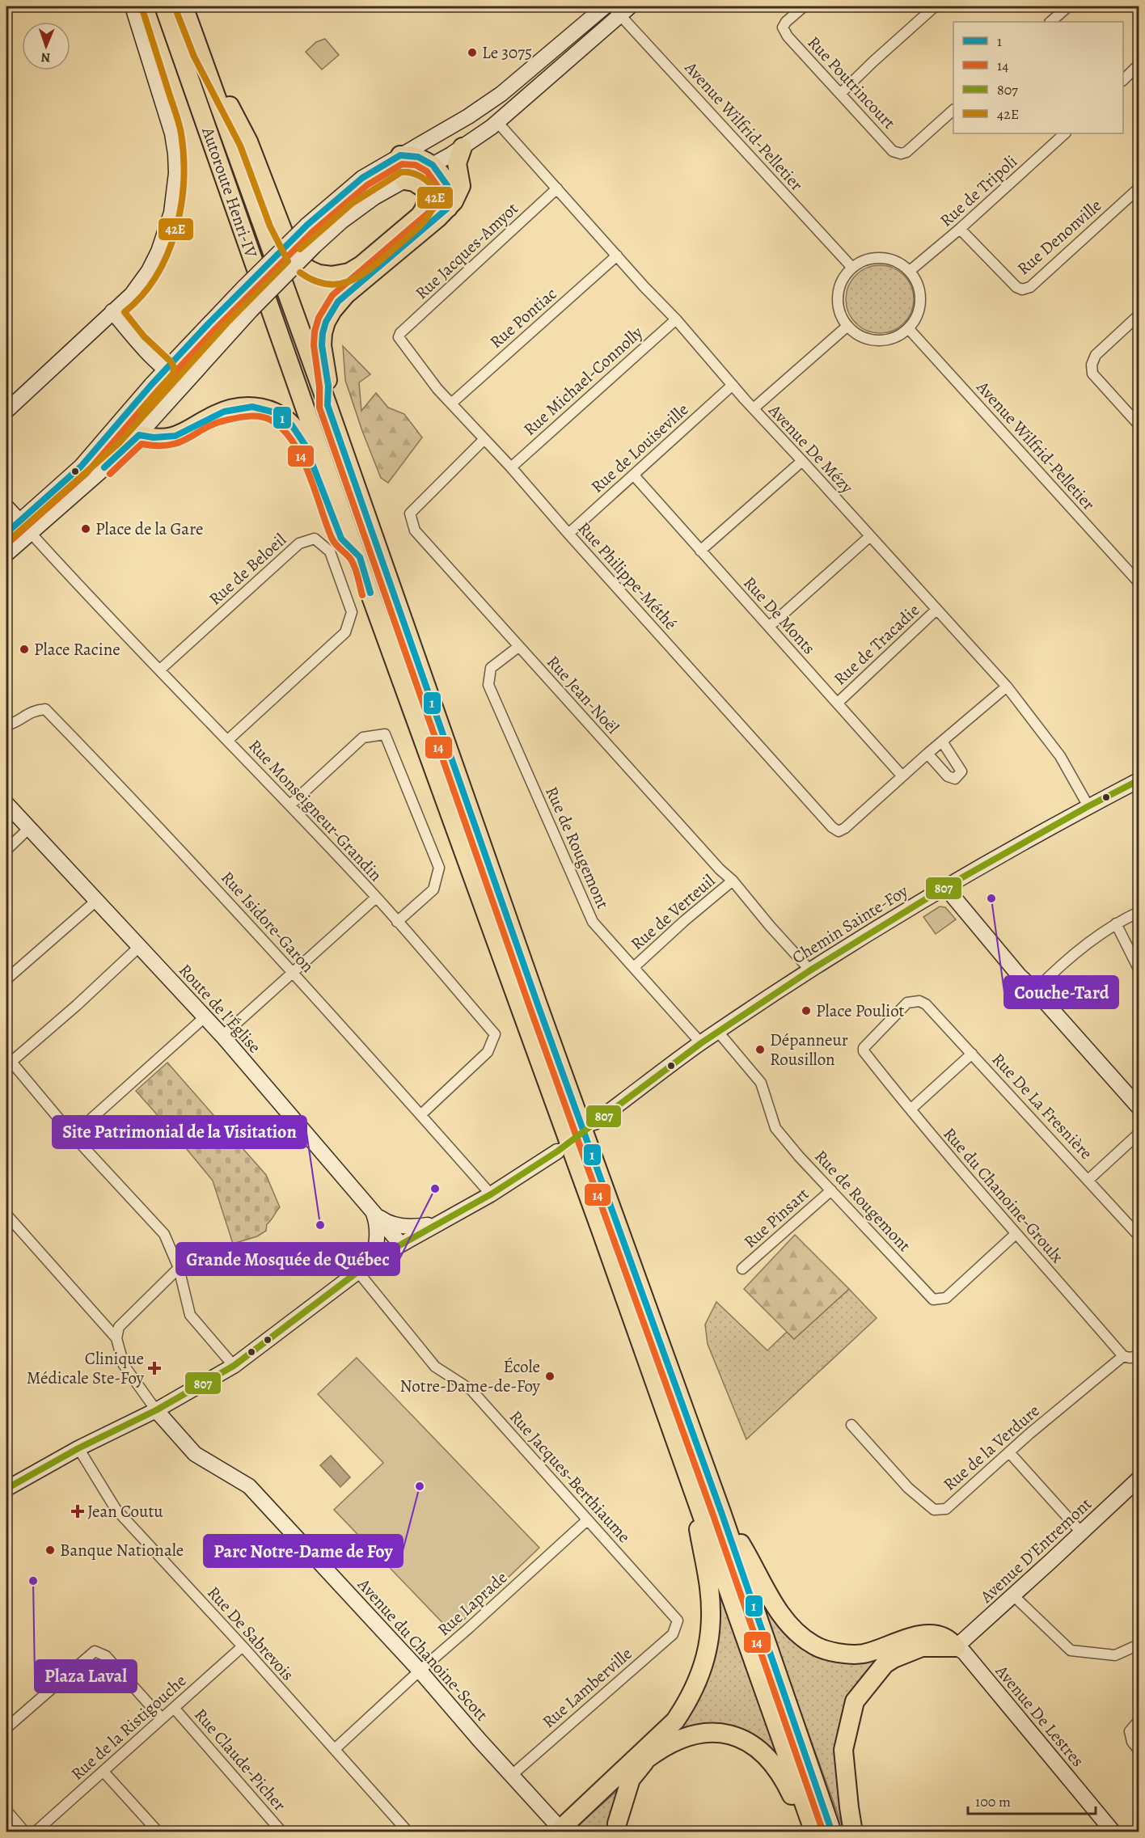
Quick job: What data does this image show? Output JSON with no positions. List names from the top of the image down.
{
  "streets": {
    "highway": ["Autoroute Henri-IV"],
    "main road": [
      "Chemin Sainte-Foy",
      "Route de l'Église",
      "Avenue D'Entremont",
      "Avenue du Chanoine-Scott",
      "Avenue De Lestres"
    ],
    "street": [
      "Rue Poutrincourt",
      "Avenue Wilfrid-Pelletier",
      "Rue de Tripoli",
      "Rue Denonville",
      "Rue Jacques-Amyot",
      "Rue Pontiac",
      "Rue Michael-Connolly",
      "Rue de Louiseville",
      "Avenue De Mézy",
      "Rue de Beloeil",
      "Rue Philippe-Méthé",
      "Rue De Monts",
      "Rue de Tracadie",
      "Rue Jean-Noël",
      "Rue Monseigneur-Grandin",
      "Rue de Rougemont",
      "Rue de Verteuil",
      "Rue Isidore-Garon",
      "Rue De La Fresnière",
      "Rue du Chanoine-Groulx",
      "Rue Pinsart",
      "Rue de la Verdure",
      "Rue Jacques-Berthiaume",
      "Rue Laprade",
      "Rue De Sabrevois",
      "Rue Lamberville",
      "Rue de la Ristigouche",
      "Rue Claude-Picher"
    ]
  },
  "crossings": [
    ["Avenue Wilfrid-Pelletier", "Rue de Tripoli"],
    ["Rue de Tripoli", "Rue Denonville"],
    ["Rue Jacques-Amyot", "Avenue De Mézy"],
    ["Rue Jacques-Amyot", "Rue Philippe-Méthé"],
    ["Rue Pontiac", "Avenue De Mézy"],
    ["Rue Pontiac", "Rue Philippe-Méthé"],
    ["Rue Michael-Connolly", "Avenue De Mézy"],
    ["Rue Michael-Connolly", "Rue Philippe-Méthé"],
    ["Rue de Louiseville", "Avenue De Mézy"],
    ["Rue de Louiseville", "Rue Philippe-Méthé"],
    ["Rue de Louiseville", "Rue De Monts"],
    ["Avenue De Mézy", "Rue de Tracadie"],
    ["Avenue De Mézy", "Chemin Sainte-Foy"],
    ["Rue de Beloeil", "Rue Monseigneur-Grandin"],
    ["Rue Philippe-Méthé", "Rue De Monts"],
    ["Rue Philippe-Méthé", "Rue Jean-Noël"],
    ["Rue De Monts", "Rue de Tracadie"],
    ["Rue Jean-Noël", "Rue de Rougemont"],
    ["Rue Jean-Noël", "Rue de Verteuil"],
    ["Rue Jean-Noël", "Chemin Sainte-Foy"],
    ["Rue Monseigneur-Grandin", "Rue Isidore-Garon"],
    ["Rue de Rougemont", "Rue de Verteuil"],
    ["Rue de Rougemont", "Chemin Sainte-Foy"],
    ["Rue de Rougemont", "Rue du Chanoine-Groulx"],
    ["Rue de Rougemont", "Rue Pinsart"],
    ["Rue De La Fresnière", "Rue du Chanoine-Groulx"],
    ["Rue du Chanoine-Groulx", "Rue de la Verdure"],
    ["Rue Jacques-Berthiaume", "Rue Laprade"],
    ["Rue Jacques-Berthiaume", "Rue Lamberville"],
    ["Avenue D'Entremont", "Avenue De Lestres"],
    ["Rue Laprade", "Rue De Sabrevois"],
    ["Rue Laprade", "Avenue du Chanoine-Scott"],
    ["Rue De Sabrevois", "Rue de la Ristigouche"],
    ["Avenue du Chanoine-Scott", "Rue Lamberville"],
    ["Rue de la Ristigouche", "Rue Claude-Picher"]
  ],
  "places": {
    "other": [
      "Le 3075",
      "Place de la Gare",
      "Place Racine",
      "Couche-Tard",
      "Place Pouliot",
      "Dépanneur Rousillon",
      "Grande Mosquée de Québec",
      "Site Patrimonial de la Visitation",
      "École Notre-Dame-de-Foy",
      "Parc Notre-Dame de Foy",
      "Banque Nationale",
      "Plaza Laval"
    ],
    "health": ["Clinique Médicale Ste-Foy", "Jean Coutu"]
  },
  "lines": [
    "transit line 42E",
    "transit line 1",
    "transit line 14",
    "transit line 807"
  ],
  "legend": [
    "1",
    "14",
    "807",
    "42E"
  ],
  "scale_bar": "100 m",
  "north": "bottom"
}
